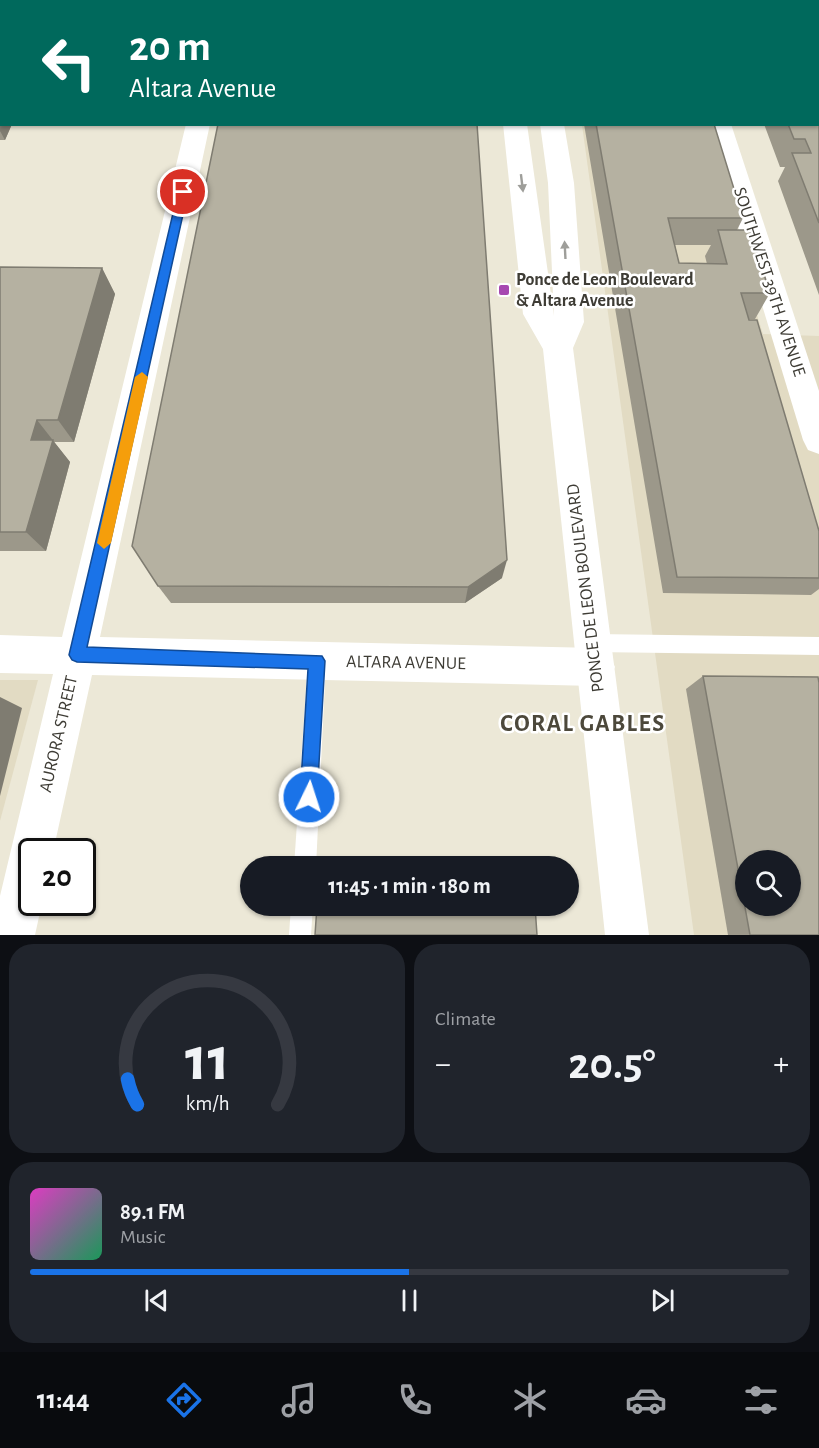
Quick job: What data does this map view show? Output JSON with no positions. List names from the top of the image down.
{
  "streets": {
    "street": [
      "SOUTHWEST 39TH AVENUE",
      "PONCE DE LEON BOULEVARD",
      "ALTARA AVENUE",
      "AURORA STREET"
    ]
  },
  "crossings": [
    ["PONCE DE LEON BOULEVARD", "ALTARA AVENUE"],
    ["ALTARA AVENUE", "AURORA STREET"]
  ],
  "districts": ["CORAL GABLES"],
  "places": {
    "transit": ["Ponce de Leon Boulevard & Altara Avenue"]
  },
  "page": {
    "turn": ["20 m", "Altara Avenue"],
    "limit": "20",
    "trip": "11:45 · 1 min · 180 m",
    "tile": "Climate",
    "heat": ["−", "20.5°", "+"],
    "song": ["89.1 FM", "Music"],
    "tabs": "11:44",
    "gauge": ["11", "km/h"]
  }
}
